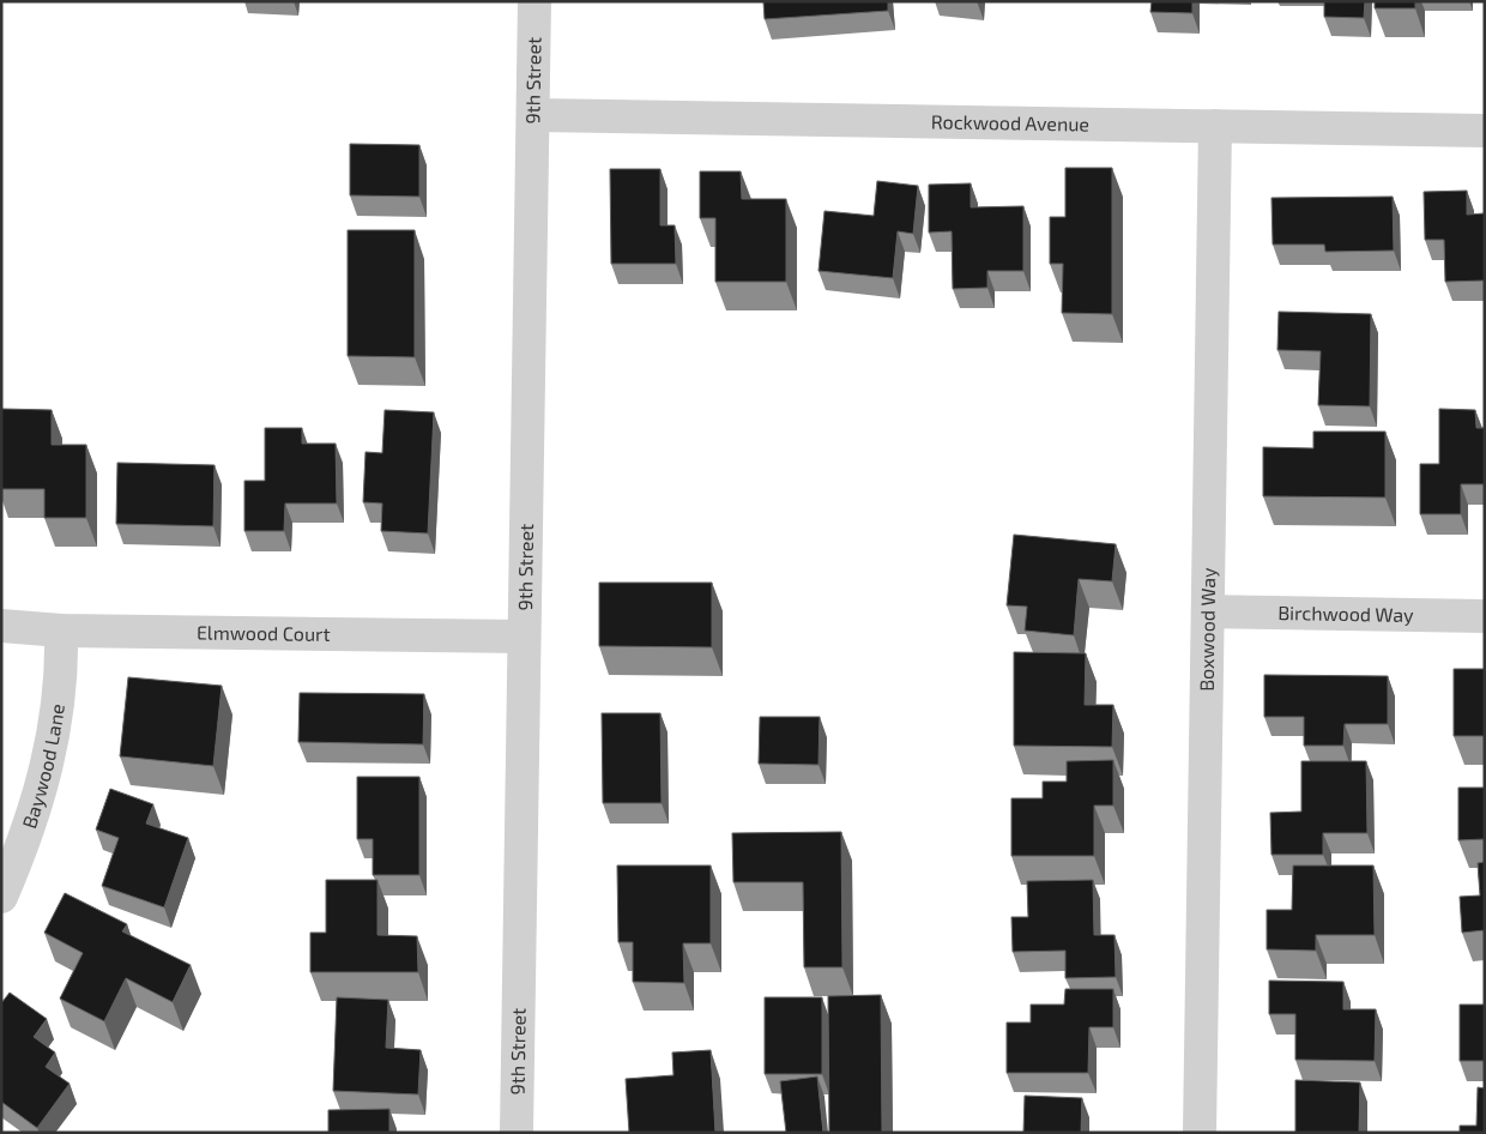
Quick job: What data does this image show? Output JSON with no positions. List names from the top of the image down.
{
  "streets": {
    "street": [
      "9th Street",
      "Rockwood Avenue",
      "Birchwood Way",
      "Boxwood Way",
      "Elmwood Court",
      "Baywood Lane"
    ]
  },
  "crossings": [
    ["9th Street", "Rockwood Avenue"],
    ["9th Street", "Elmwood Court"],
    ["Rockwood Avenue", "Boxwood Way"],
    ["Birchwood Way", "Boxwood Way"],
    ["Elmwood Court", "Baywood Lane"]
  ]
}
